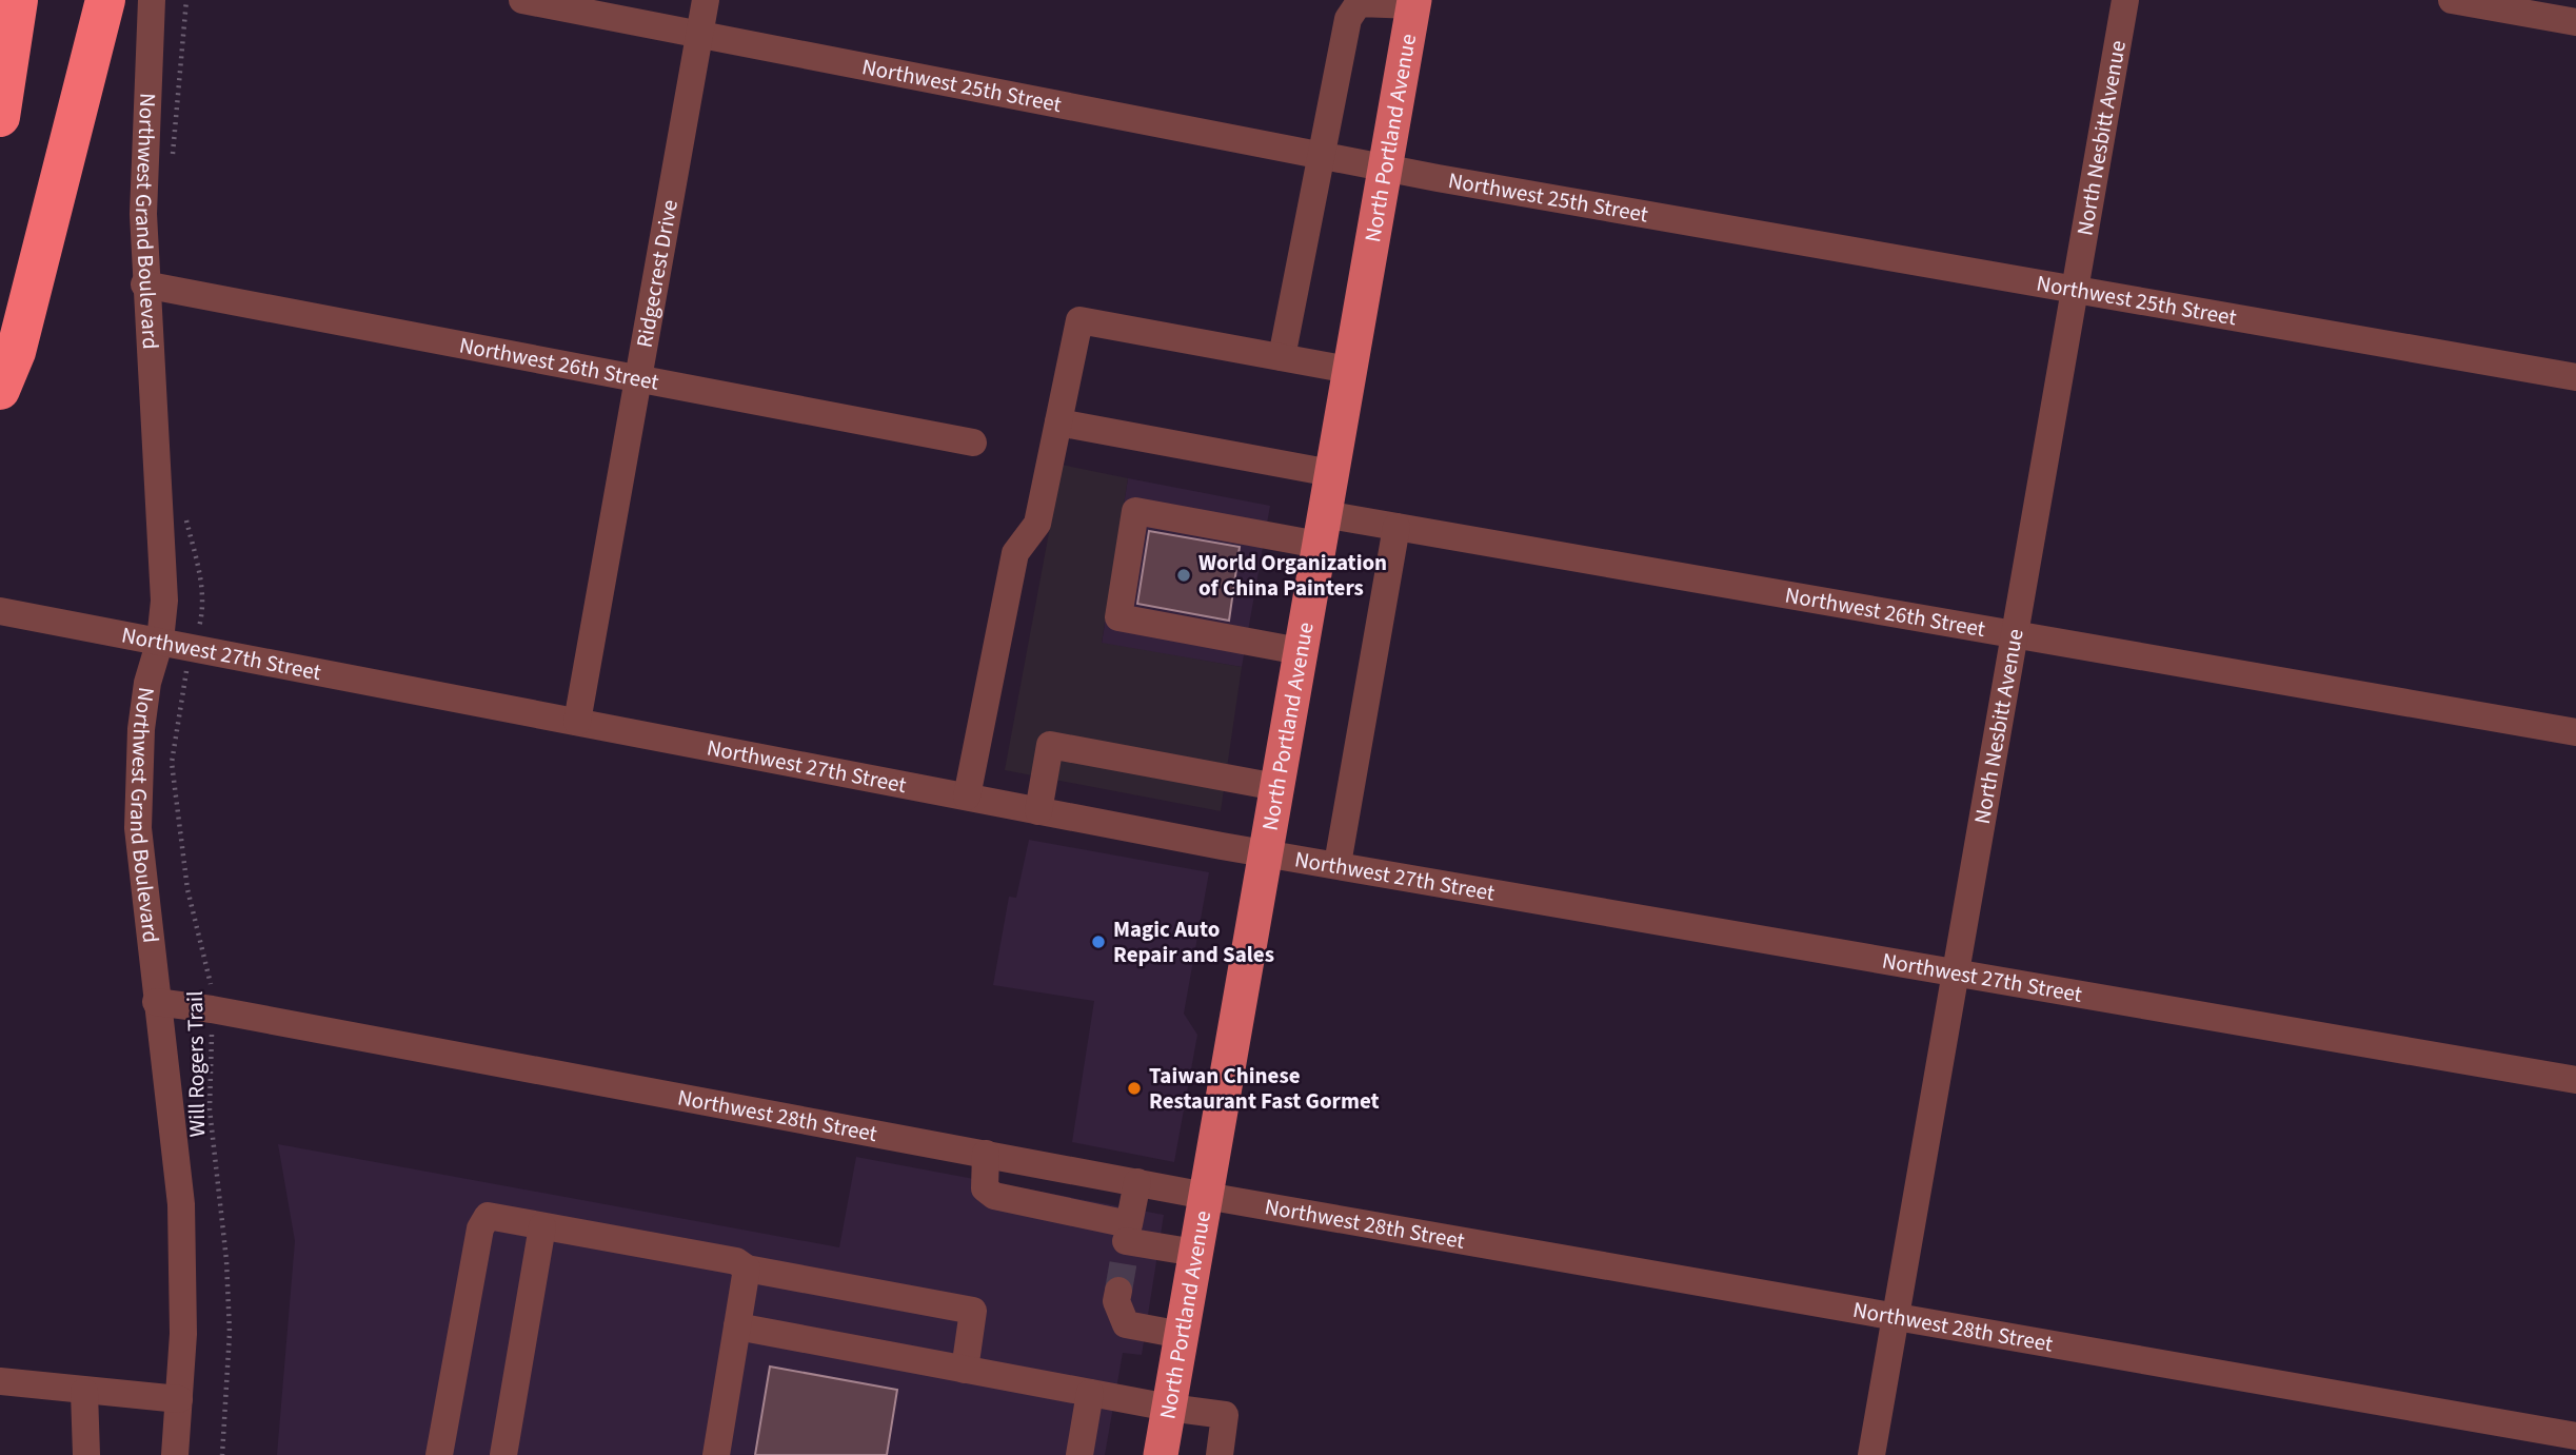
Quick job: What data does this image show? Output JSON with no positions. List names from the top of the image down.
{
  "streets": {
    "main road": ["North Portland Avenue"],
    "street": [
      "Northwest 25th Street",
      "North Nesbitt Avenue",
      "Northwest Grand Boulevard",
      "Ridgecrest Drive",
      "Northwest 26th Street",
      "Northwest 27th Street",
      "Northwest 28th Street"
    ],
    "path": ["Will Rogers Trail"]
  },
  "crossings": [
    ["Northwest 25th Street", "North Portland Avenue"],
    ["Northwest 25th Street", "North Nesbitt Avenue"],
    ["Northwest 25th Street", "Ridgecrest Drive"],
    ["North Portland Avenue", "Northwest 26th Street"],
    ["North Portland Avenue", "Northwest 27th Street"],
    ["North Portland Avenue", "Northwest 28th Street"],
    ["North Nesbitt Avenue", "Northwest 26th Street"],
    ["North Nesbitt Avenue", "Northwest 27th Street"],
    ["North Nesbitt Avenue", "Northwest 28th Street"],
    ["Northwest Grand Boulevard", "Northwest 26th Street"],
    ["Northwest Grand Boulevard", "Northwest 27th Street"],
    ["Northwest Grand Boulevard", "Northwest 28th Street"],
    ["Ridgecrest Drive", "Northwest 26th Street"],
    ["Ridgecrest Drive", "Northwest 27th Street"],
    ["Will Rogers Trail", "Northwest 28th Street"]
  ],
  "places": ["World Organization of China Painters", "Magic Auto Repair and Sales", "Taiwan Chinese Restaurant Fast Gormet"]
}
